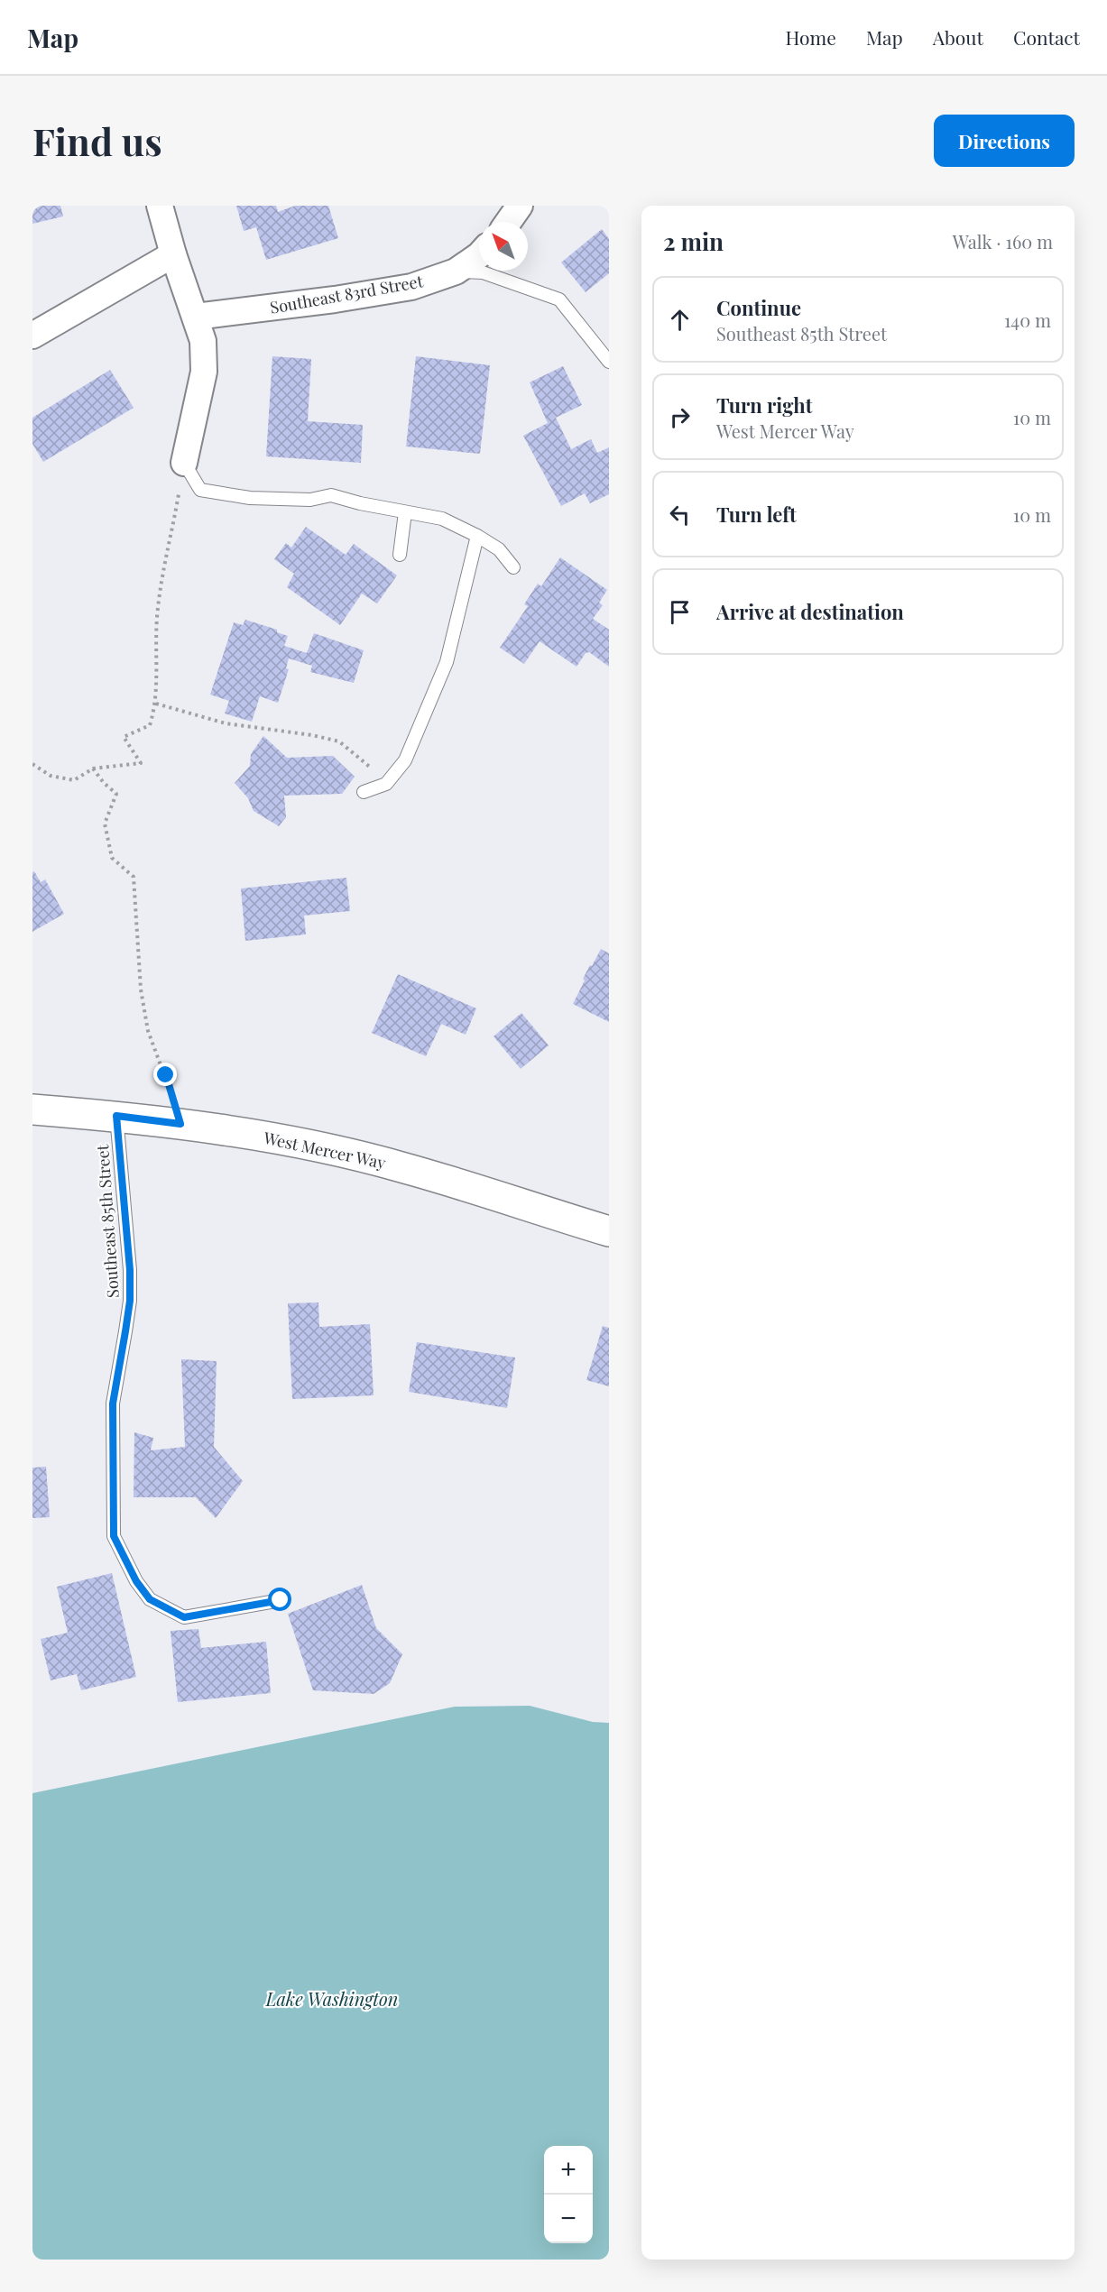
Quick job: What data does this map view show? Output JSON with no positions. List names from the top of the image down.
{
  "streets": {
    "street": ["Southeast 83rd Street", "West Mercer Way"],
    "lane": ["Southeast 85th Street"]
  },
  "crossings": [
    ["West Mercer Way", "Southeast 85th Street"]
  ],
  "water": ["Lake Washington"],
  "north": "top left",
  "page": {
    "header": "Map",
    "nav": [
      "Home",
      "Map",
      "About",
      "Contact"
    ],
    "buttons": "Directions",
    "title": "Find us",
    "heading": ["2 min", "Walk · 160 m"],
    "list": [
      ["Continue", "Southeast 85th Street", "140 m"],
      ["Turn right", "West Mercer Way", "10 m"],
      ["Turn left", "10 m"],
      "Arrive at destination"
    ],
    "map_buttons": ["+", "−"]
  }
}
